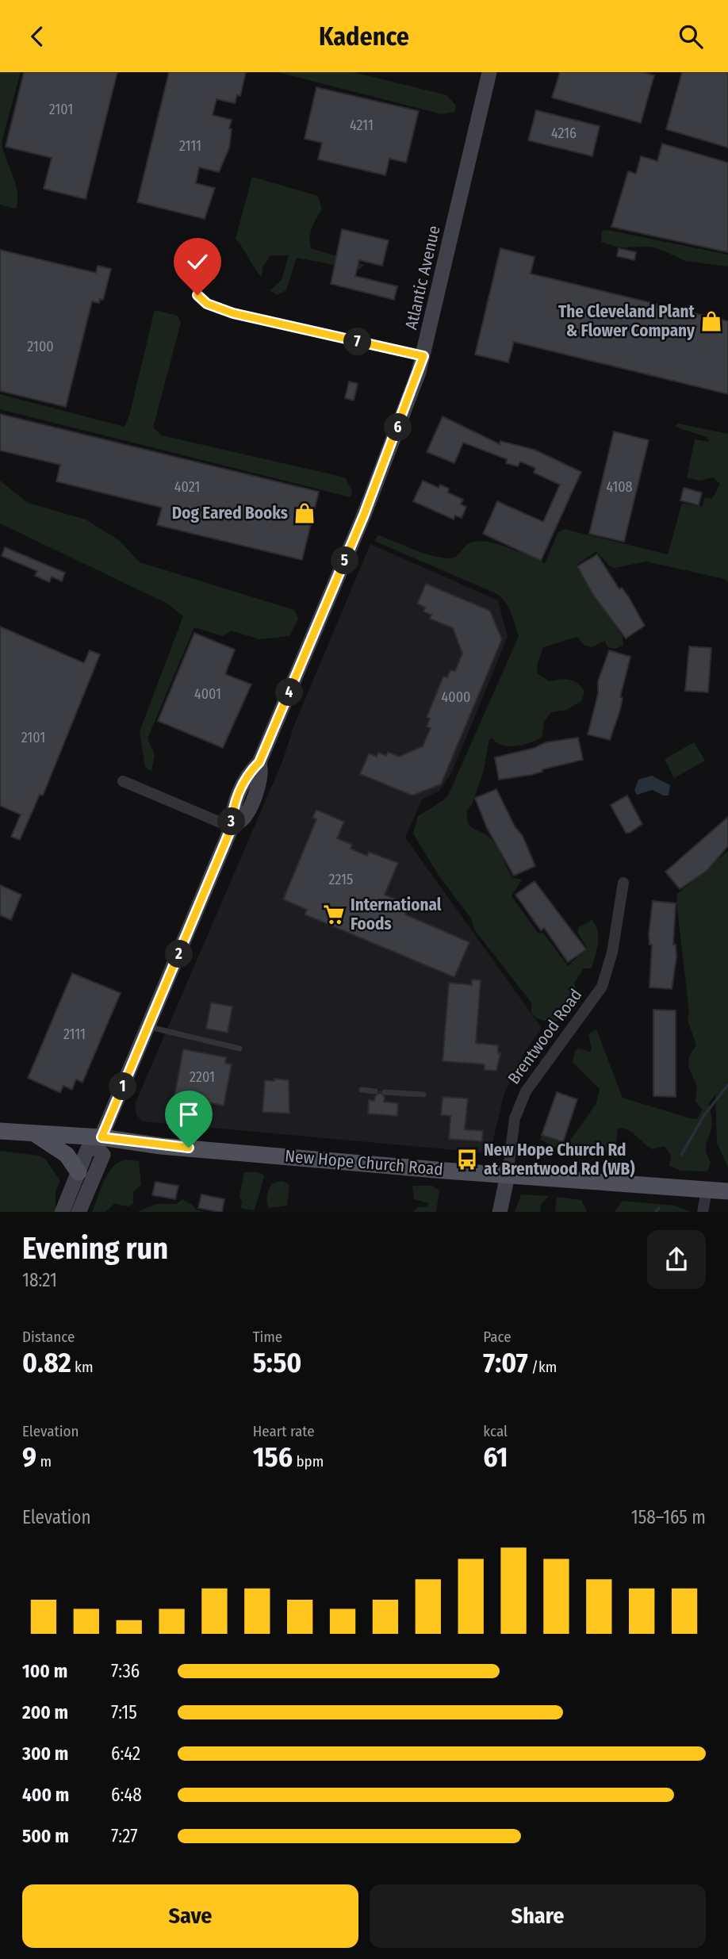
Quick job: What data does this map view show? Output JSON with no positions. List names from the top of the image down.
{
  "streets": {
    "main road": ["Atlantic Avenue", "Brentwood Road", "New Hope Church Road"]
  },
  "crossings": [
    ["Atlantic Avenue", "New Hope Church Road"],
    ["Brentwood Road", "New Hope Church Road"]
  ],
  "places": {
    "shop": ["The Cleveland Plant & Flower Company", "Dog Eared Books"],
    "supermarket": ["International Foods"],
    "bus stop": ["New Hope Church Rd at Brentwood Rd (WB)"]
  },
  "house_numbers": [
    "2101",
    "4211",
    "4216",
    "2111",
    "2100",
    "4021",
    "4108",
    "4001",
    "4000",
    "2101",
    "2215",
    "2111",
    "2201"
  ],
  "page": {
    "header": "Kadence",
    "pins": [
      "7",
      "6",
      "5",
      "4",
      "3",
      "2",
      "1"
    ],
    "heading": ["Evening run", "18:21"],
    "stats": [
      ["Distance", "0.82 km"],
      ["Time", "5:50"],
      ["Pace", "7:07 /km"],
      ["Elevation", "9 m"],
      ["Heart rate", "156 bpm"],
      ["kcal", "61"]
    ],
    "chart": ["Elevation", "158–165 m"],
    "list": [
      {
        "name": "100 m",
        "note": "7:36"
      },
      {
        "name": "200 m",
        "note": "7:15"
      },
      {
        "name": "300 m",
        "note": "6:42"
      },
      {
        "name": "400 m",
        "note": "6:48"
      },
      {
        "name": "500 m",
        "note": "7:27"
      }
    ],
    "buttons": ["Save", "Share"]
  }
}
